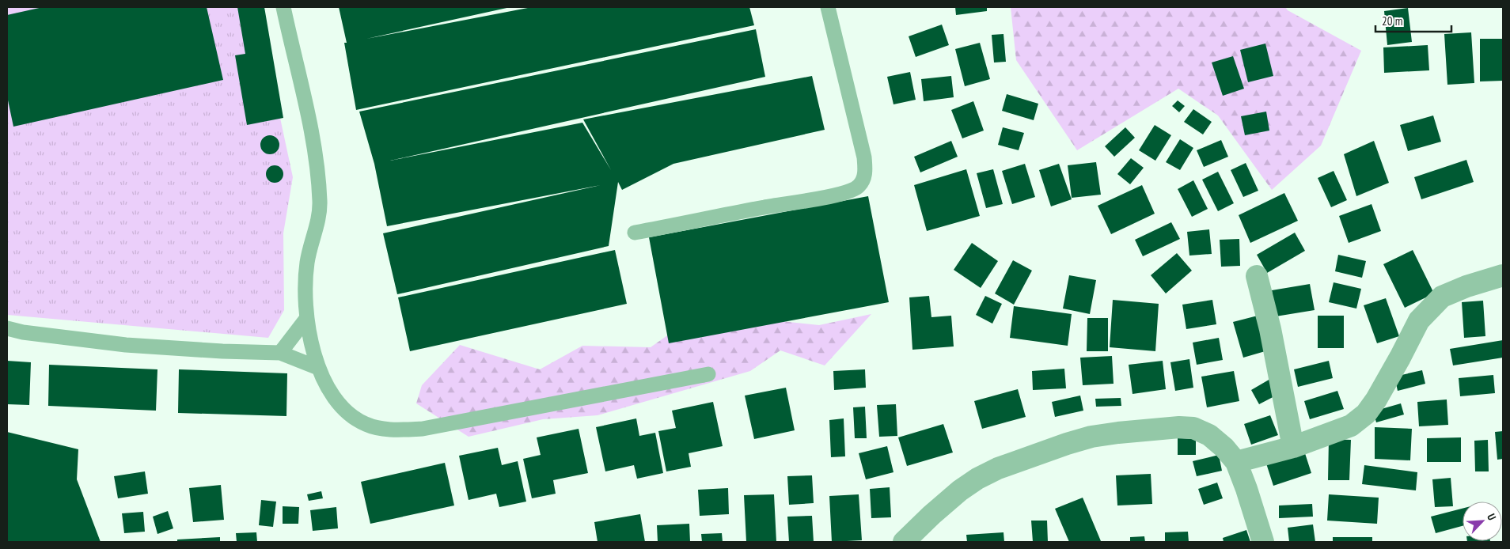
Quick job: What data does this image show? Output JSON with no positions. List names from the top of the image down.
{
  "scale_bar": "20 m",
  "north": "top right"
}
